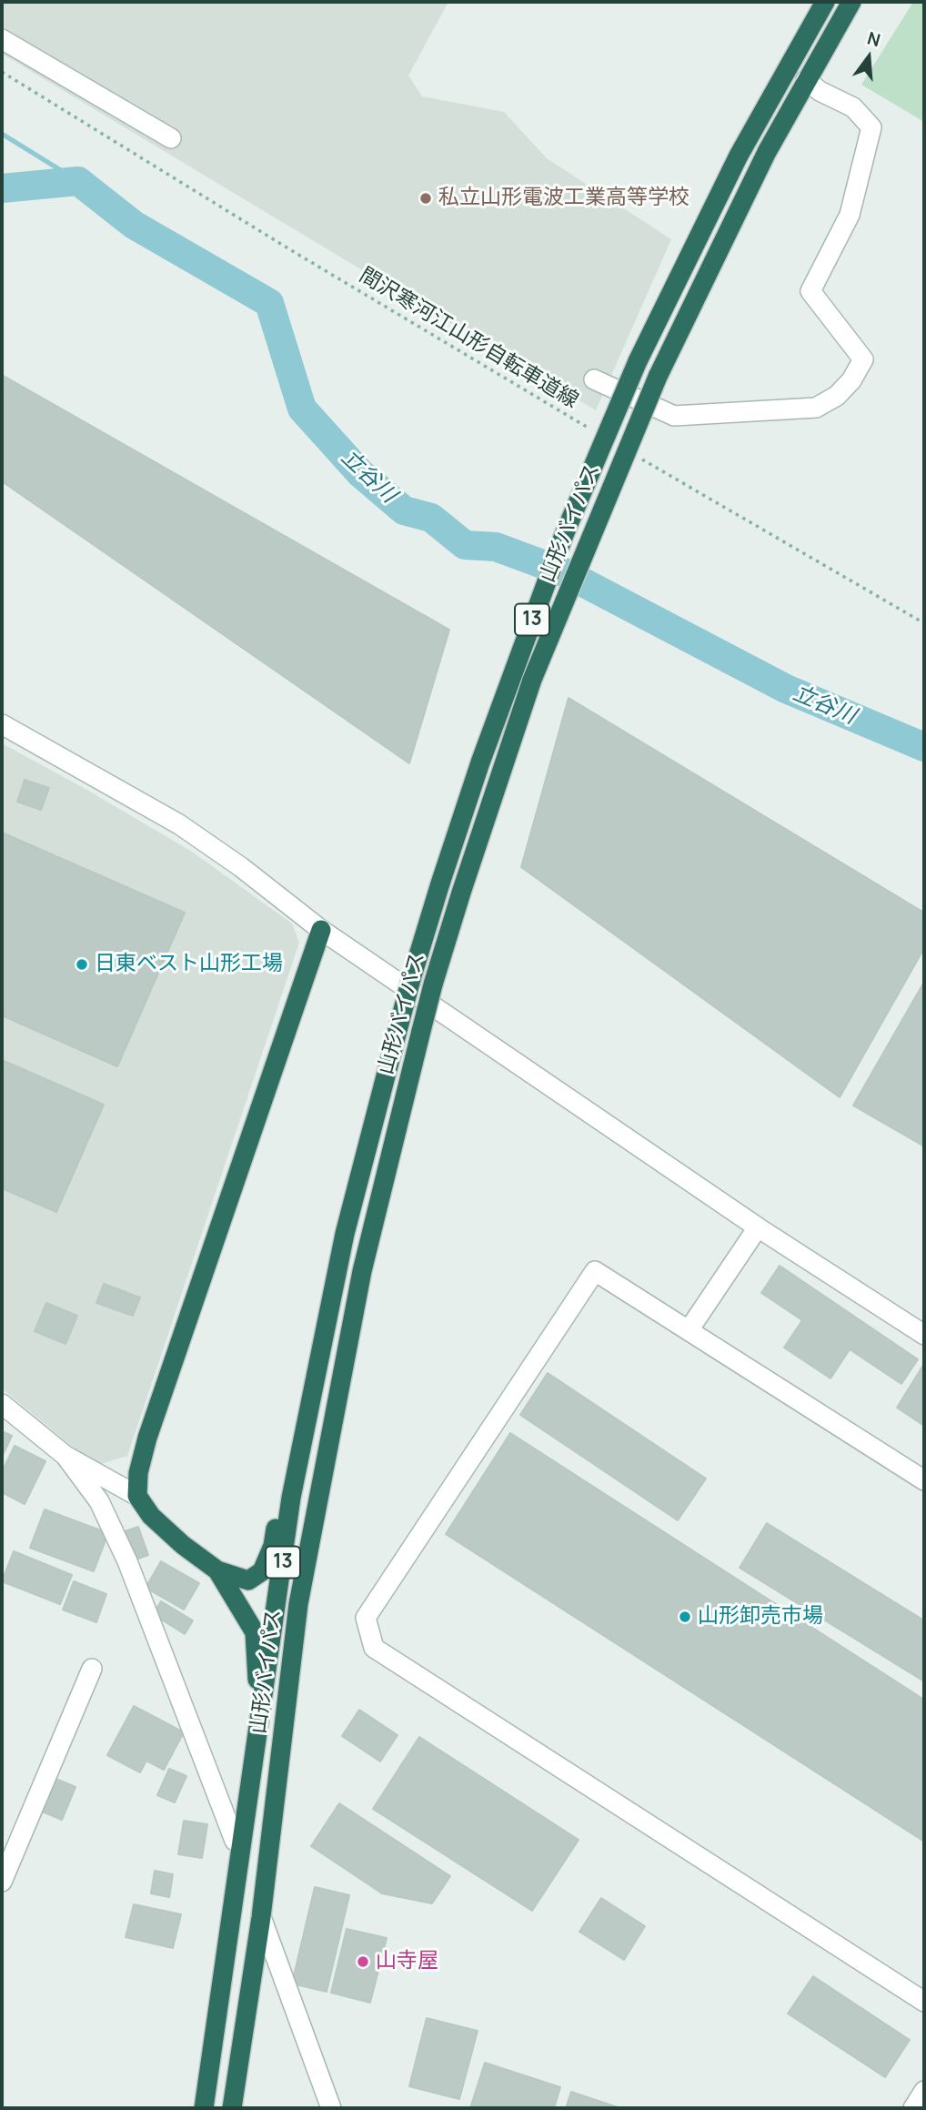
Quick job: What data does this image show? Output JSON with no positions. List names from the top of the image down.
{
  "streets": {
    "highway": ["山形バイパス", "13"],
    "path": ["間沢寒河江山形自転車道線"]
  },
  "water": ["立谷川"],
  "places": [
    "私立山形電波工業高等学校",
    "日東ベスト山形工場",
    "山形卸売市場",
    "山寺屋"
  ],
  "north": "top"
}
